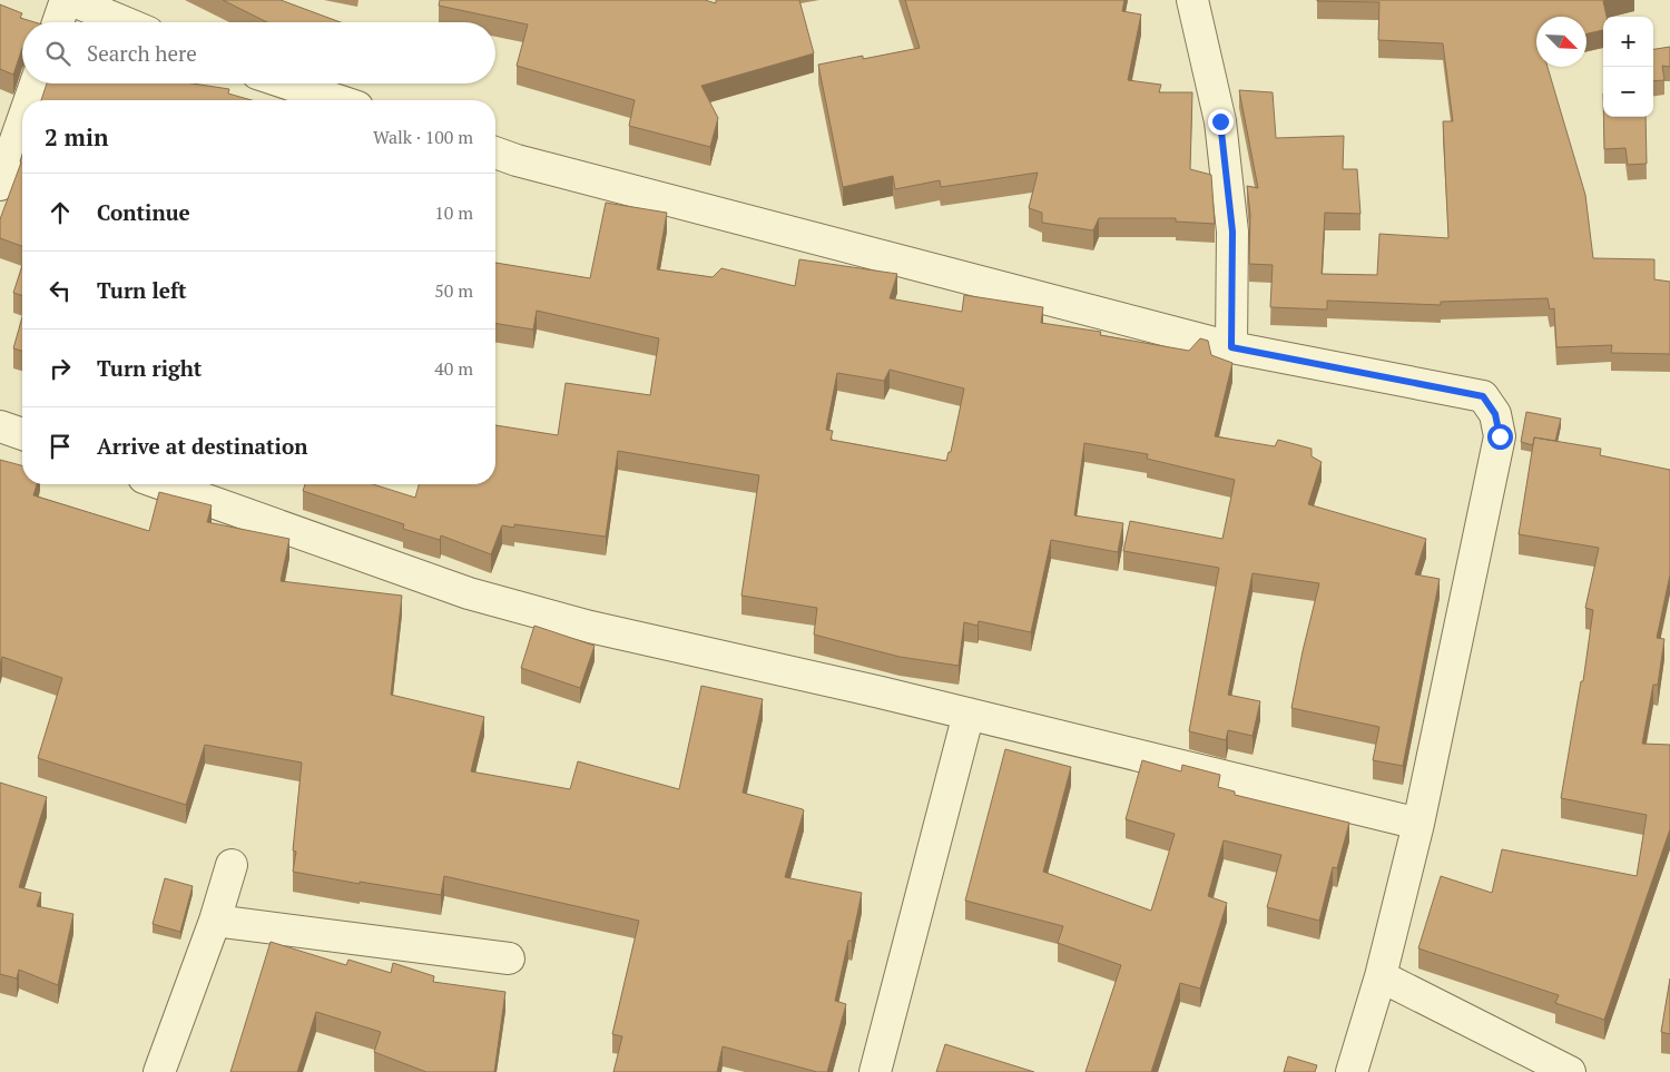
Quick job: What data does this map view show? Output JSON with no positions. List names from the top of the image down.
{
  "north": "bottom right",
  "page": {
    "map_buttons": ["+", "−"],
    "search": "Search here",
    "heading": ["2 min", "Walk · 100 m"],
    "list": [
      ["Continue", "10 m"],
      ["Turn left", "50 m"],
      ["Turn right", "40 m"],
      "Arrive at destination"
    ]
  }
}
